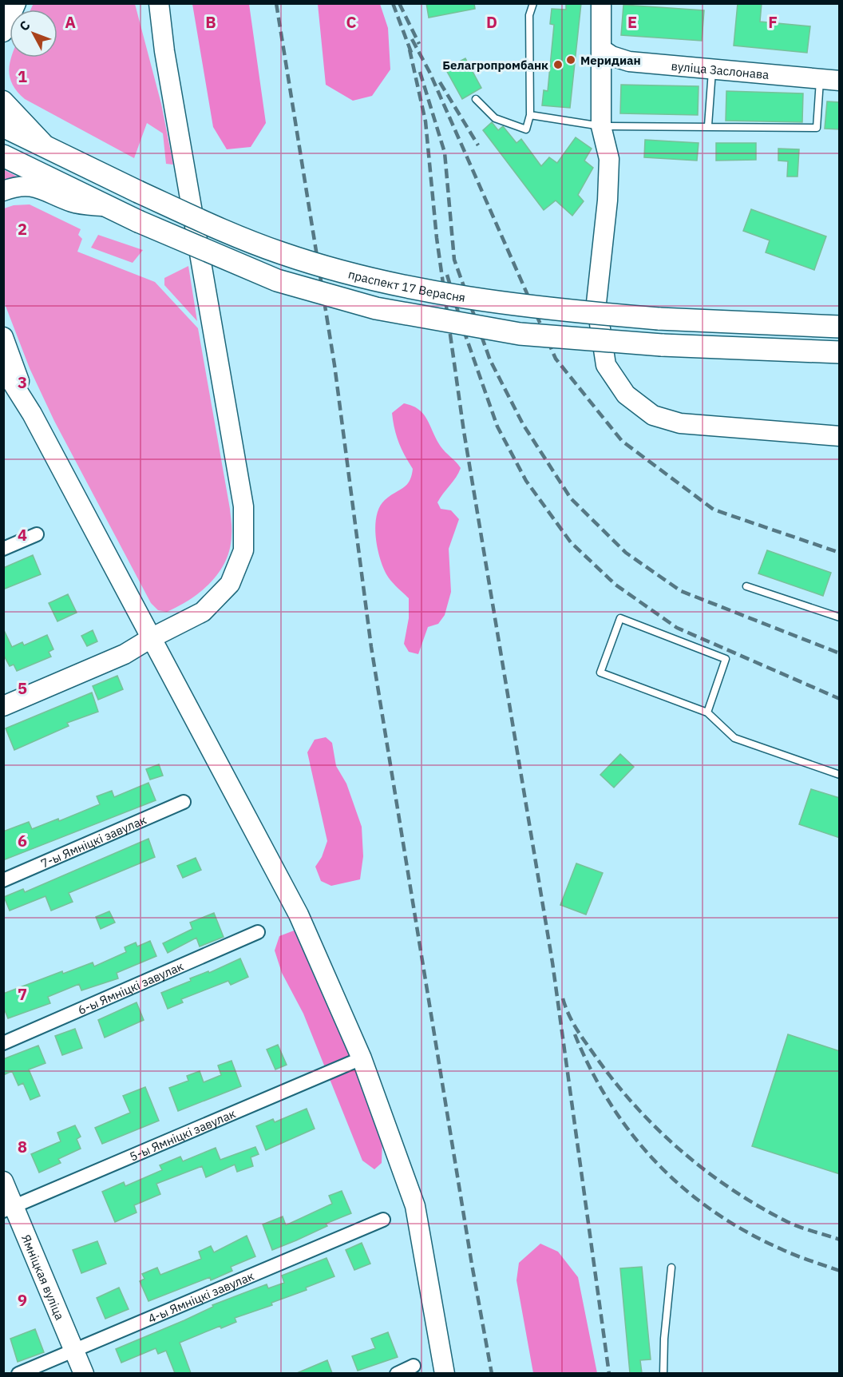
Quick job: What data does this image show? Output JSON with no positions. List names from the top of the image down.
{
  "streets": {
    "main road": ["вуліца Заслонава", "праспект 17 Верасня", "Ямніцкая вуліца"],
    "street": [
      "7-ы Ямніцкі завулак",
      "6-ы Ямніцкі завулак",
      "5-ы Ямніцкі завулак",
      "4-ы Ямніцкі завулак"
    ]
  },
  "crossings": [
    ["5-ы Ямніцкі завулак", "Ямніцкая вуліца"],
    ["Ямніцкая вуліца", "4-ы Ямніцкі завулак"]
  ],
  "places": ["Меридиан", "Белагропромбанк"],
  "north": "top left",
  "grid": {
    "columns": [
      "A",
      "B",
      "C",
      "D",
      "E",
      "F"
    ],
    "rows": [
      "1",
      "2",
      "3",
      "4",
      "5",
      "6",
      "7",
      "8",
      "9"
    ]
  }
}
